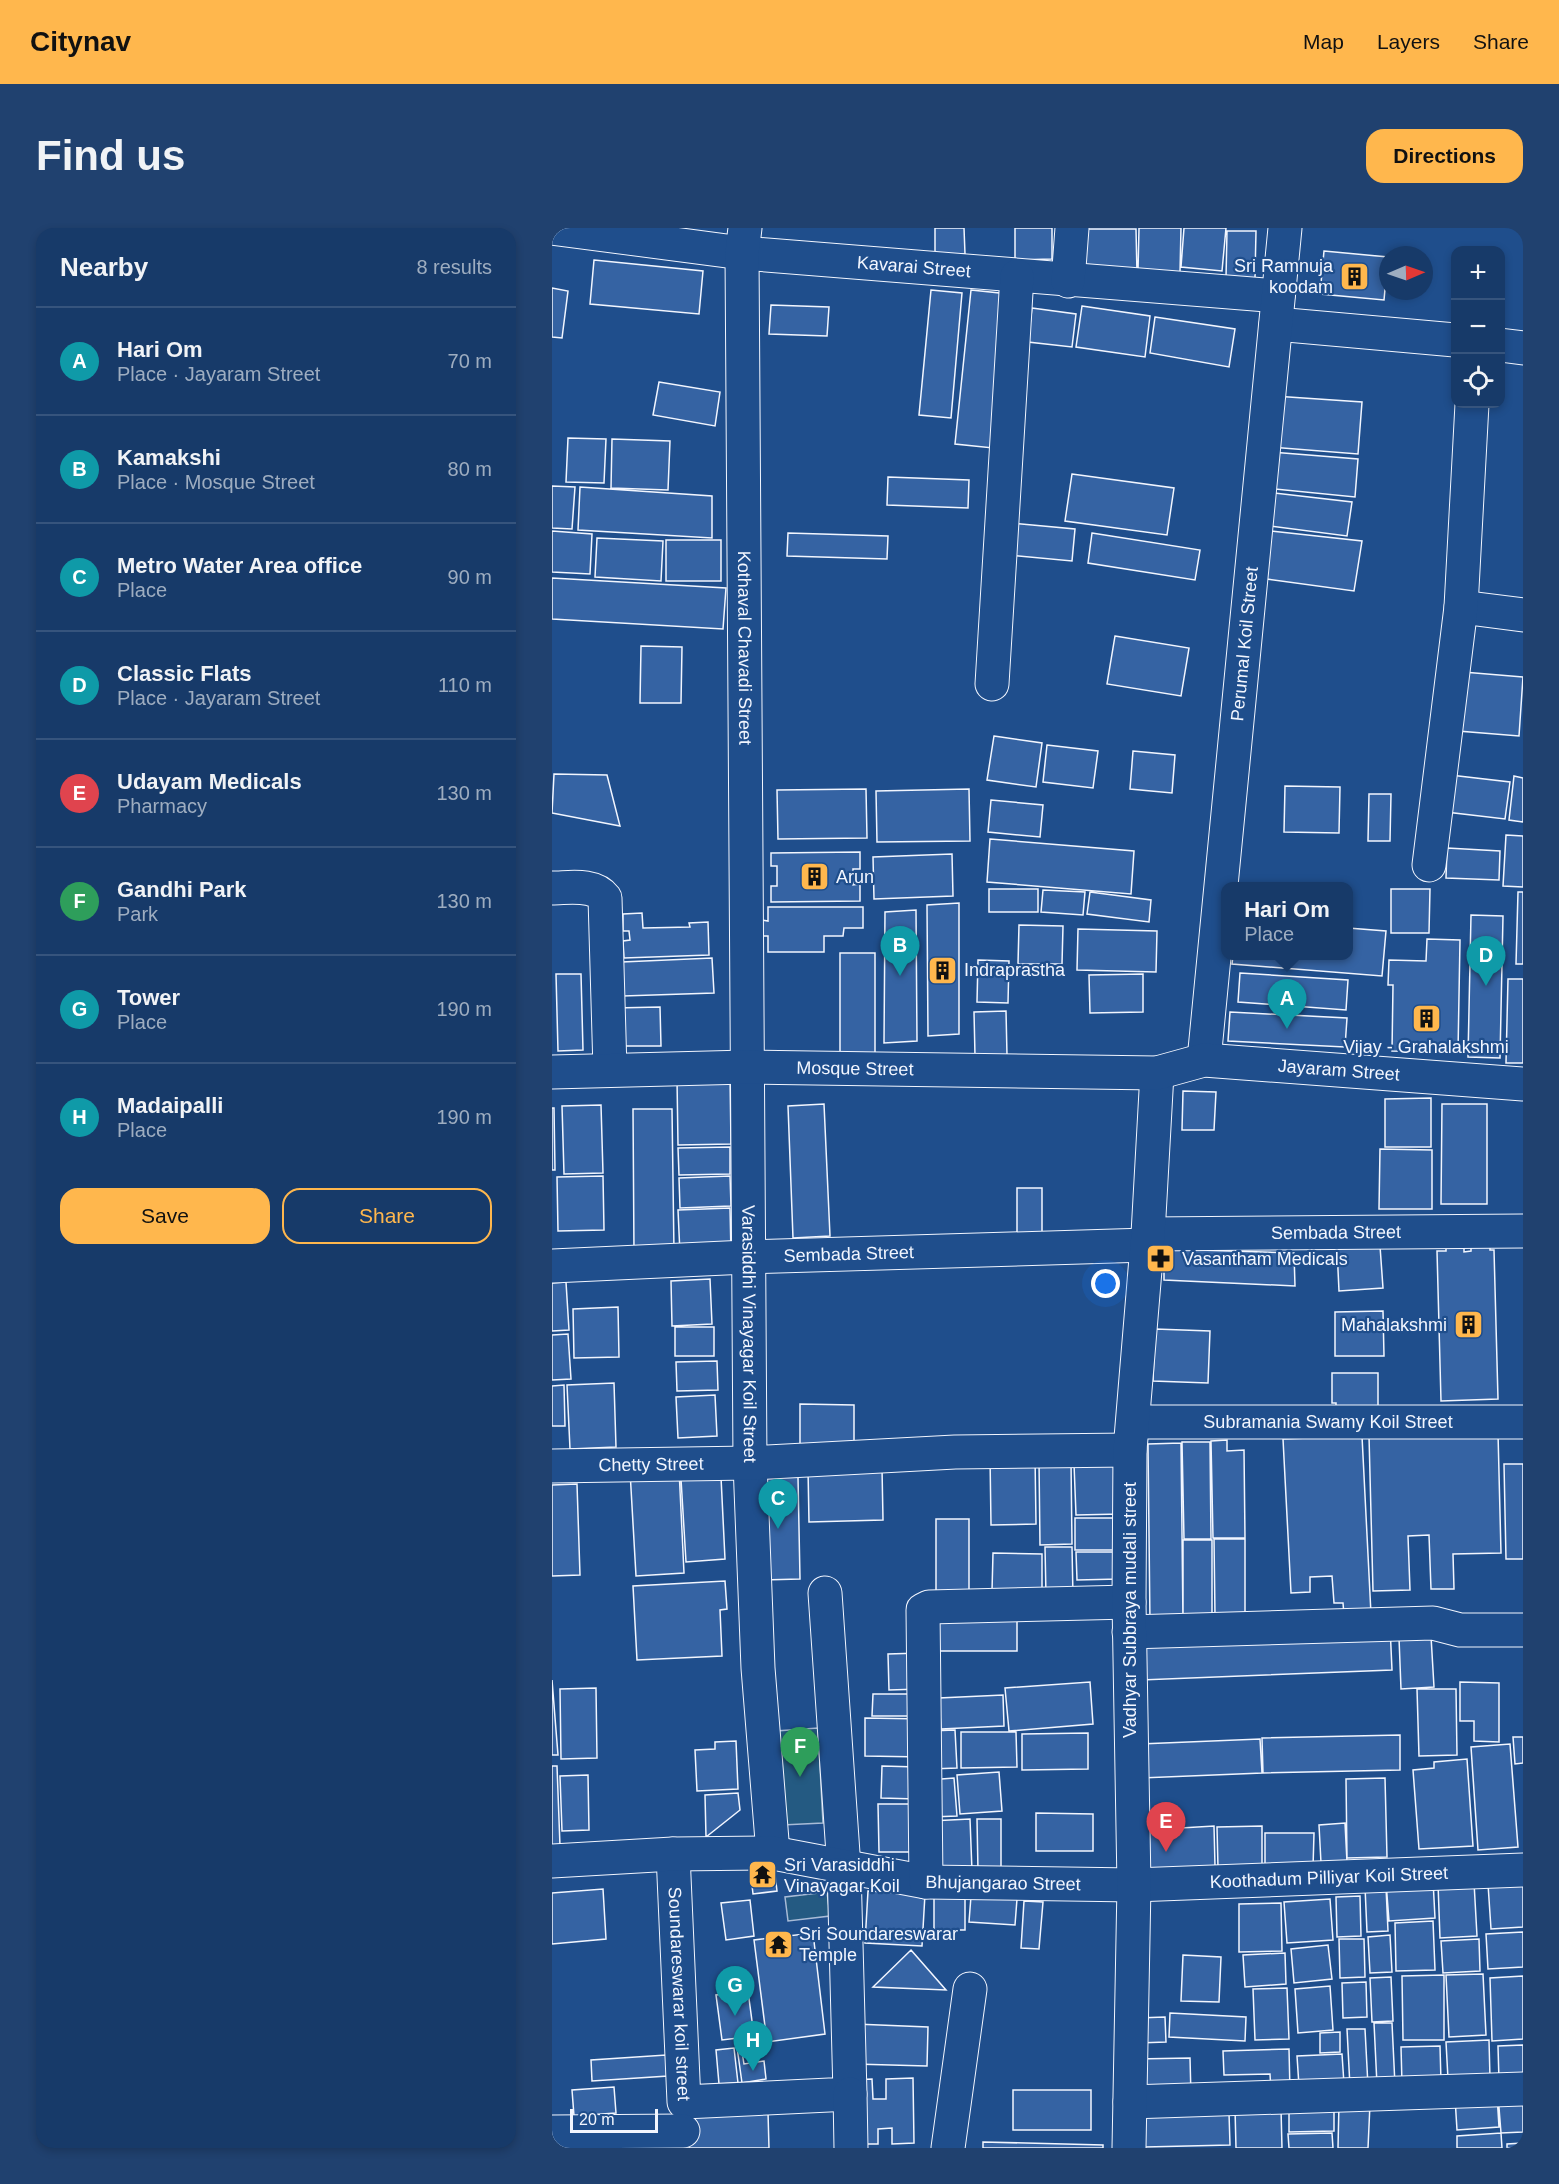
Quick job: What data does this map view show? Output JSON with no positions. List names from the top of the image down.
{
  "streets": {
    "street": [
      "Kavarai Street",
      "Perumal Koil Street",
      "Kothaval Chavadi Street",
      "Mosque Street",
      "Jayaram Street",
      "Sembada Street",
      "Varasiddhi Vinayagar Koil Street",
      "Subramania Swamy Koil Street",
      "Chetty Street",
      "Vadhyar Subbraya mudali street",
      "Koothadum Pilliyar Koil Street",
      "Bhujangarao Street",
      "Soundareswarar koil street"
    ]
  },
  "crossings": [
    ["Kavarai Street", "Perumal Koil Street"],
    ["Kavarai Street", "Kothaval Chavadi Street"],
    ["Perumal Koil Street", "Jayaram Street"],
    ["Kothaval Chavadi Street", "Mosque Street"],
    ["Kothaval Chavadi Street", "Varasiddhi Vinayagar Koil Street"],
    ["Mosque Street", "Jayaram Street"],
    ["Mosque Street", "Varasiddhi Vinayagar Koil Street"],
    ["Mosque Street", "Vadhyar Subbraya mudali street"],
    ["Jayaram Street", "Vadhyar Subbraya mudali street"],
    ["Sembada Street", "Varasiddhi Vinayagar Koil Street"],
    ["Sembada Street", "Vadhyar Subbraya mudali street"],
    ["Varasiddhi Vinayagar Koil Street", "Subramania Swamy Koil Street"],
    ["Varasiddhi Vinayagar Koil Street", "Chetty Street"],
    ["Varasiddhi Vinayagar Koil Street", "Bhujangarao Street"],
    ["Subramania Swamy Koil Street", "Chetty Street"],
    ["Subramania Swamy Koil Street", "Vadhyar Subbraya mudali street"],
    ["Vadhyar Subbraya mudali street", "Koothadum Pilliyar Koil Street"],
    ["Vadhyar Subbraya mudali street", "Bhujangarao Street"],
    ["Koothadum Pilliyar Koil Street", "Bhujangarao Street"],
    ["Bhujangarao Street", "Soundareswarar koil street"]
  ],
  "places": {
    "building": [
      "Sri Ramnuja koodam",
      "Arun",
      "Indraprastha",
      "Vijay - Grahalakshmi",
      "Mahalakshmi"
    ],
    "pharmacy": ["Vasantham Medicals"],
    "temple": ["Sri Varasiddhi Vinayagar Koil", "Sri Soundareswarar Temple"]
  },
  "scale_bar": "20 m",
  "north": "right",
  "page": {
    "header": "Citynav",
    "nav": ["Map", "Layers", "Share"],
    "buttons": [
      "Directions",
      ["Save", "Share"]
    ],
    "title": "Find us",
    "heading": ["Nearby", "8 results"],
    "map_buttons": ["+", "−"],
    "list": [
      {
        "mark": "A",
        "name": "Hari Om",
        "note": "Place · Jayaram Street",
        "value": "70 m"
      },
      {
        "mark": "B",
        "name": "Kamakshi",
        "note": "Place · Mosque Street",
        "value": "80 m"
      },
      {
        "mark": "C",
        "name": "Metro Water Area office",
        "note": "Place",
        "value": "90 m"
      },
      {
        "mark": "D",
        "name": "Classic Flats",
        "note": "Place · Jayaram Street",
        "value": "110 m"
      },
      {
        "mark": "E",
        "name": "Udayam Medicals",
        "note": "Pharmacy",
        "value": "130 m"
      },
      {
        "mark": "F",
        "name": "Gandhi Park",
        "note": "Park",
        "value": "130 m"
      },
      {
        "mark": "G",
        "name": "Tower",
        "note": "Place",
        "value": "190 m"
      },
      {
        "mark": "H",
        "name": "Madaipalli",
        "note": "Place",
        "value": "190 m"
      }
    ],
    "popup": ["Hari Om", "Place"],
    "pins": [
      "B",
      "D",
      "A",
      "C",
      "F",
      "E",
      "G",
      "H"
    ],
    "scale": "20 m"
  }
}
